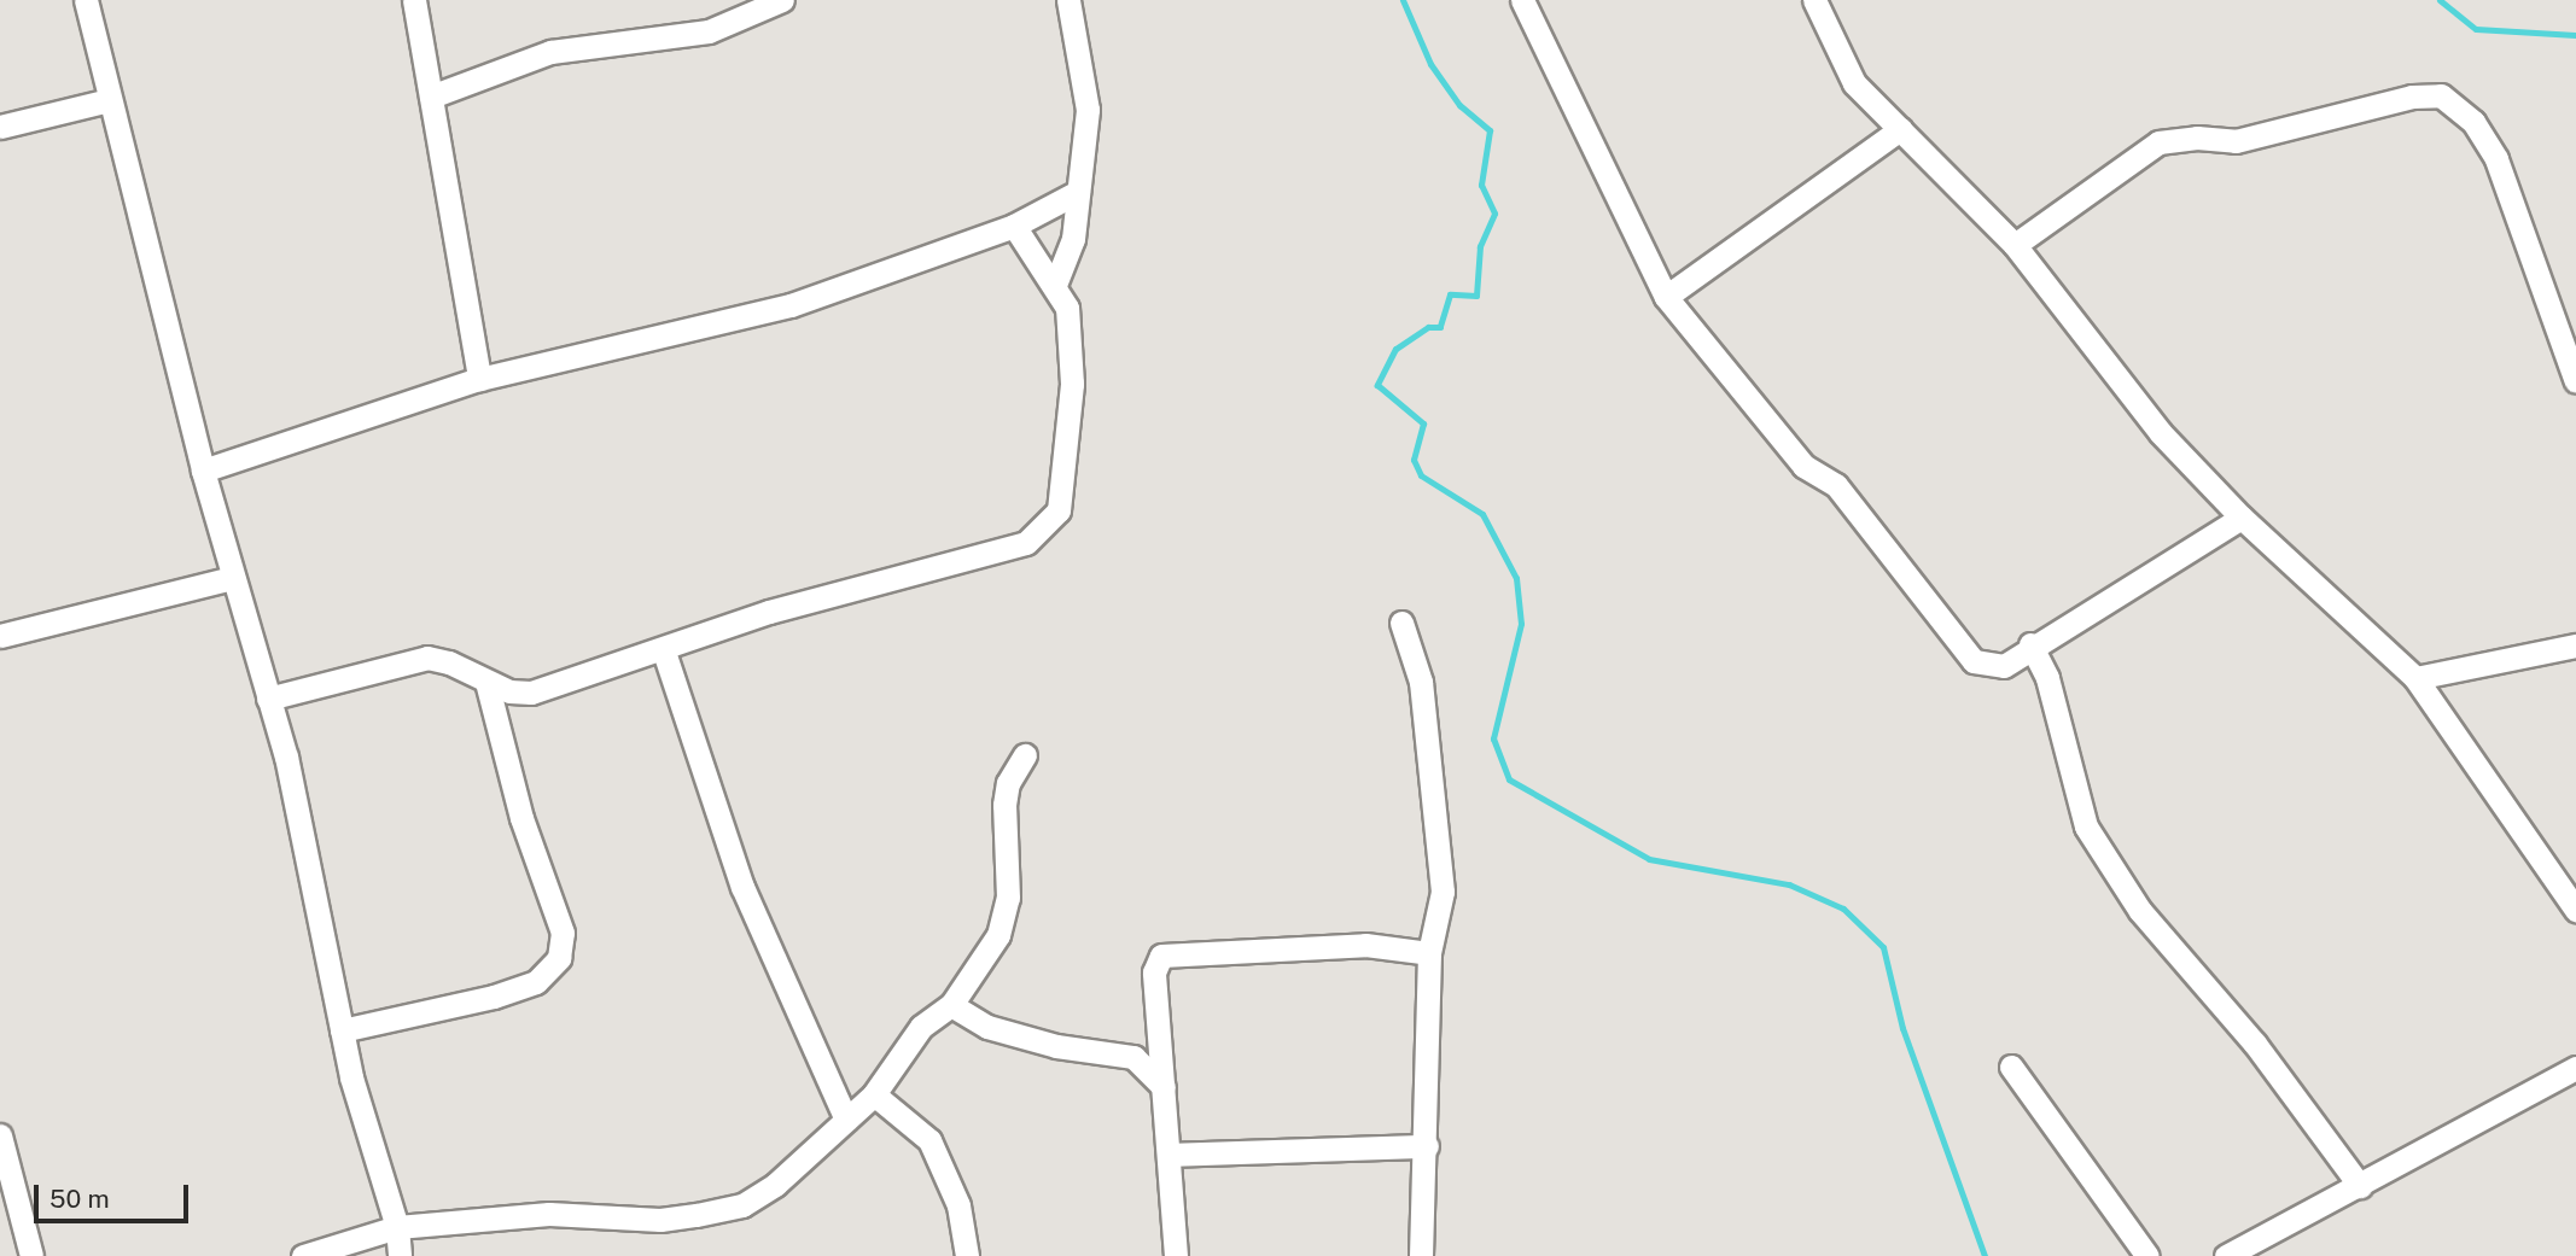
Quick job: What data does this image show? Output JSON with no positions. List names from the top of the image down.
{
  "scale_bar": "50 m"
}
